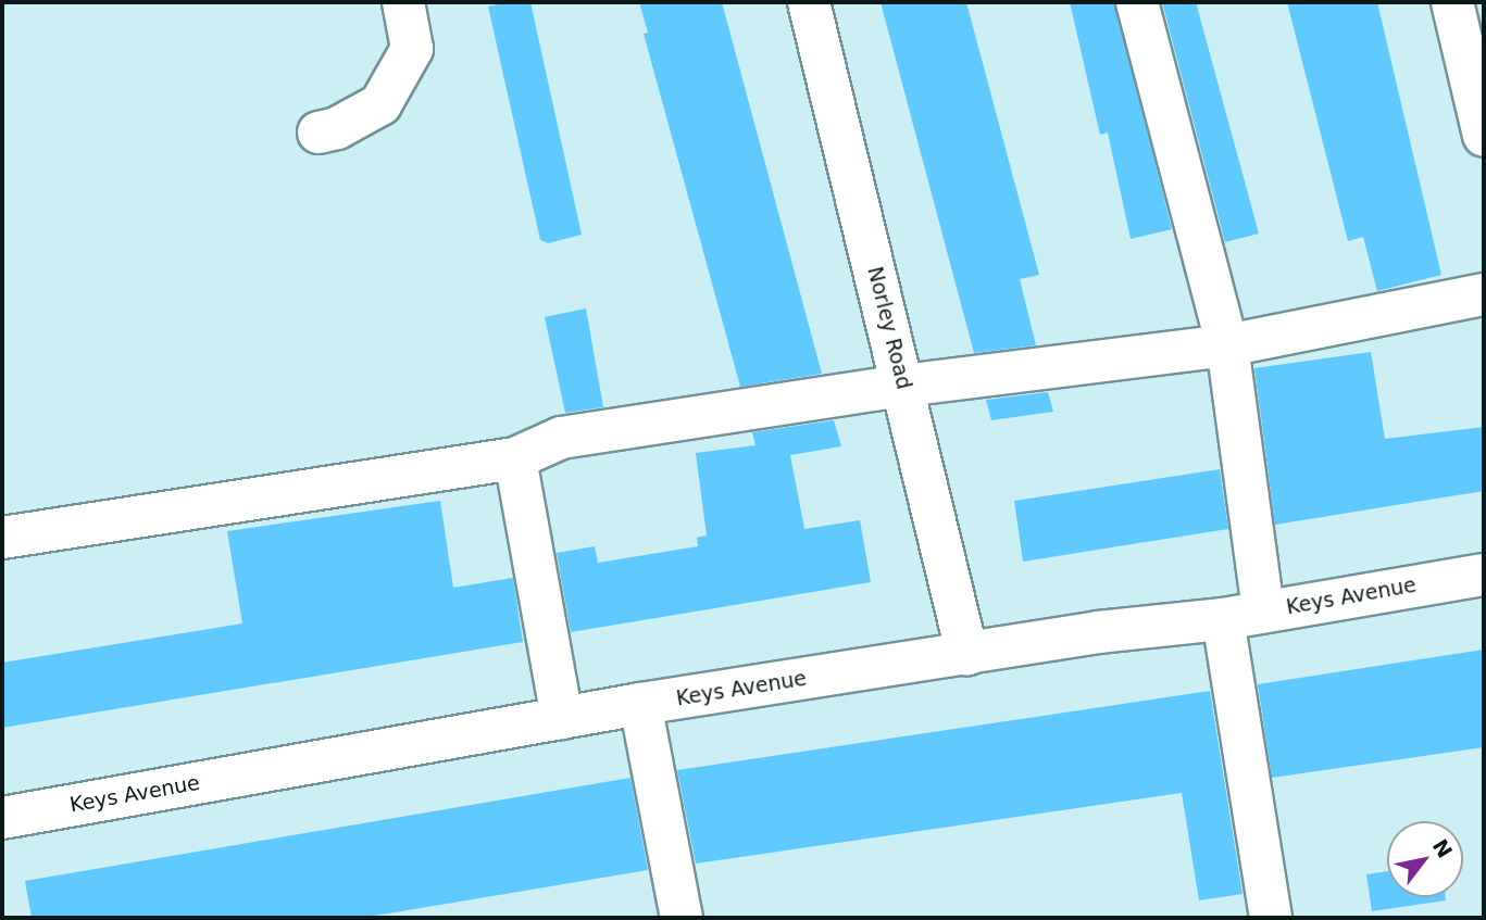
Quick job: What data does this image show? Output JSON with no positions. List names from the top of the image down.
{
  "streets": {
    "street": ["Norley Road", "Keys Avenue"]
  },
  "crossings": [
    ["Norley Road", "Keys Avenue"]
  ],
  "north": "top right"
}
